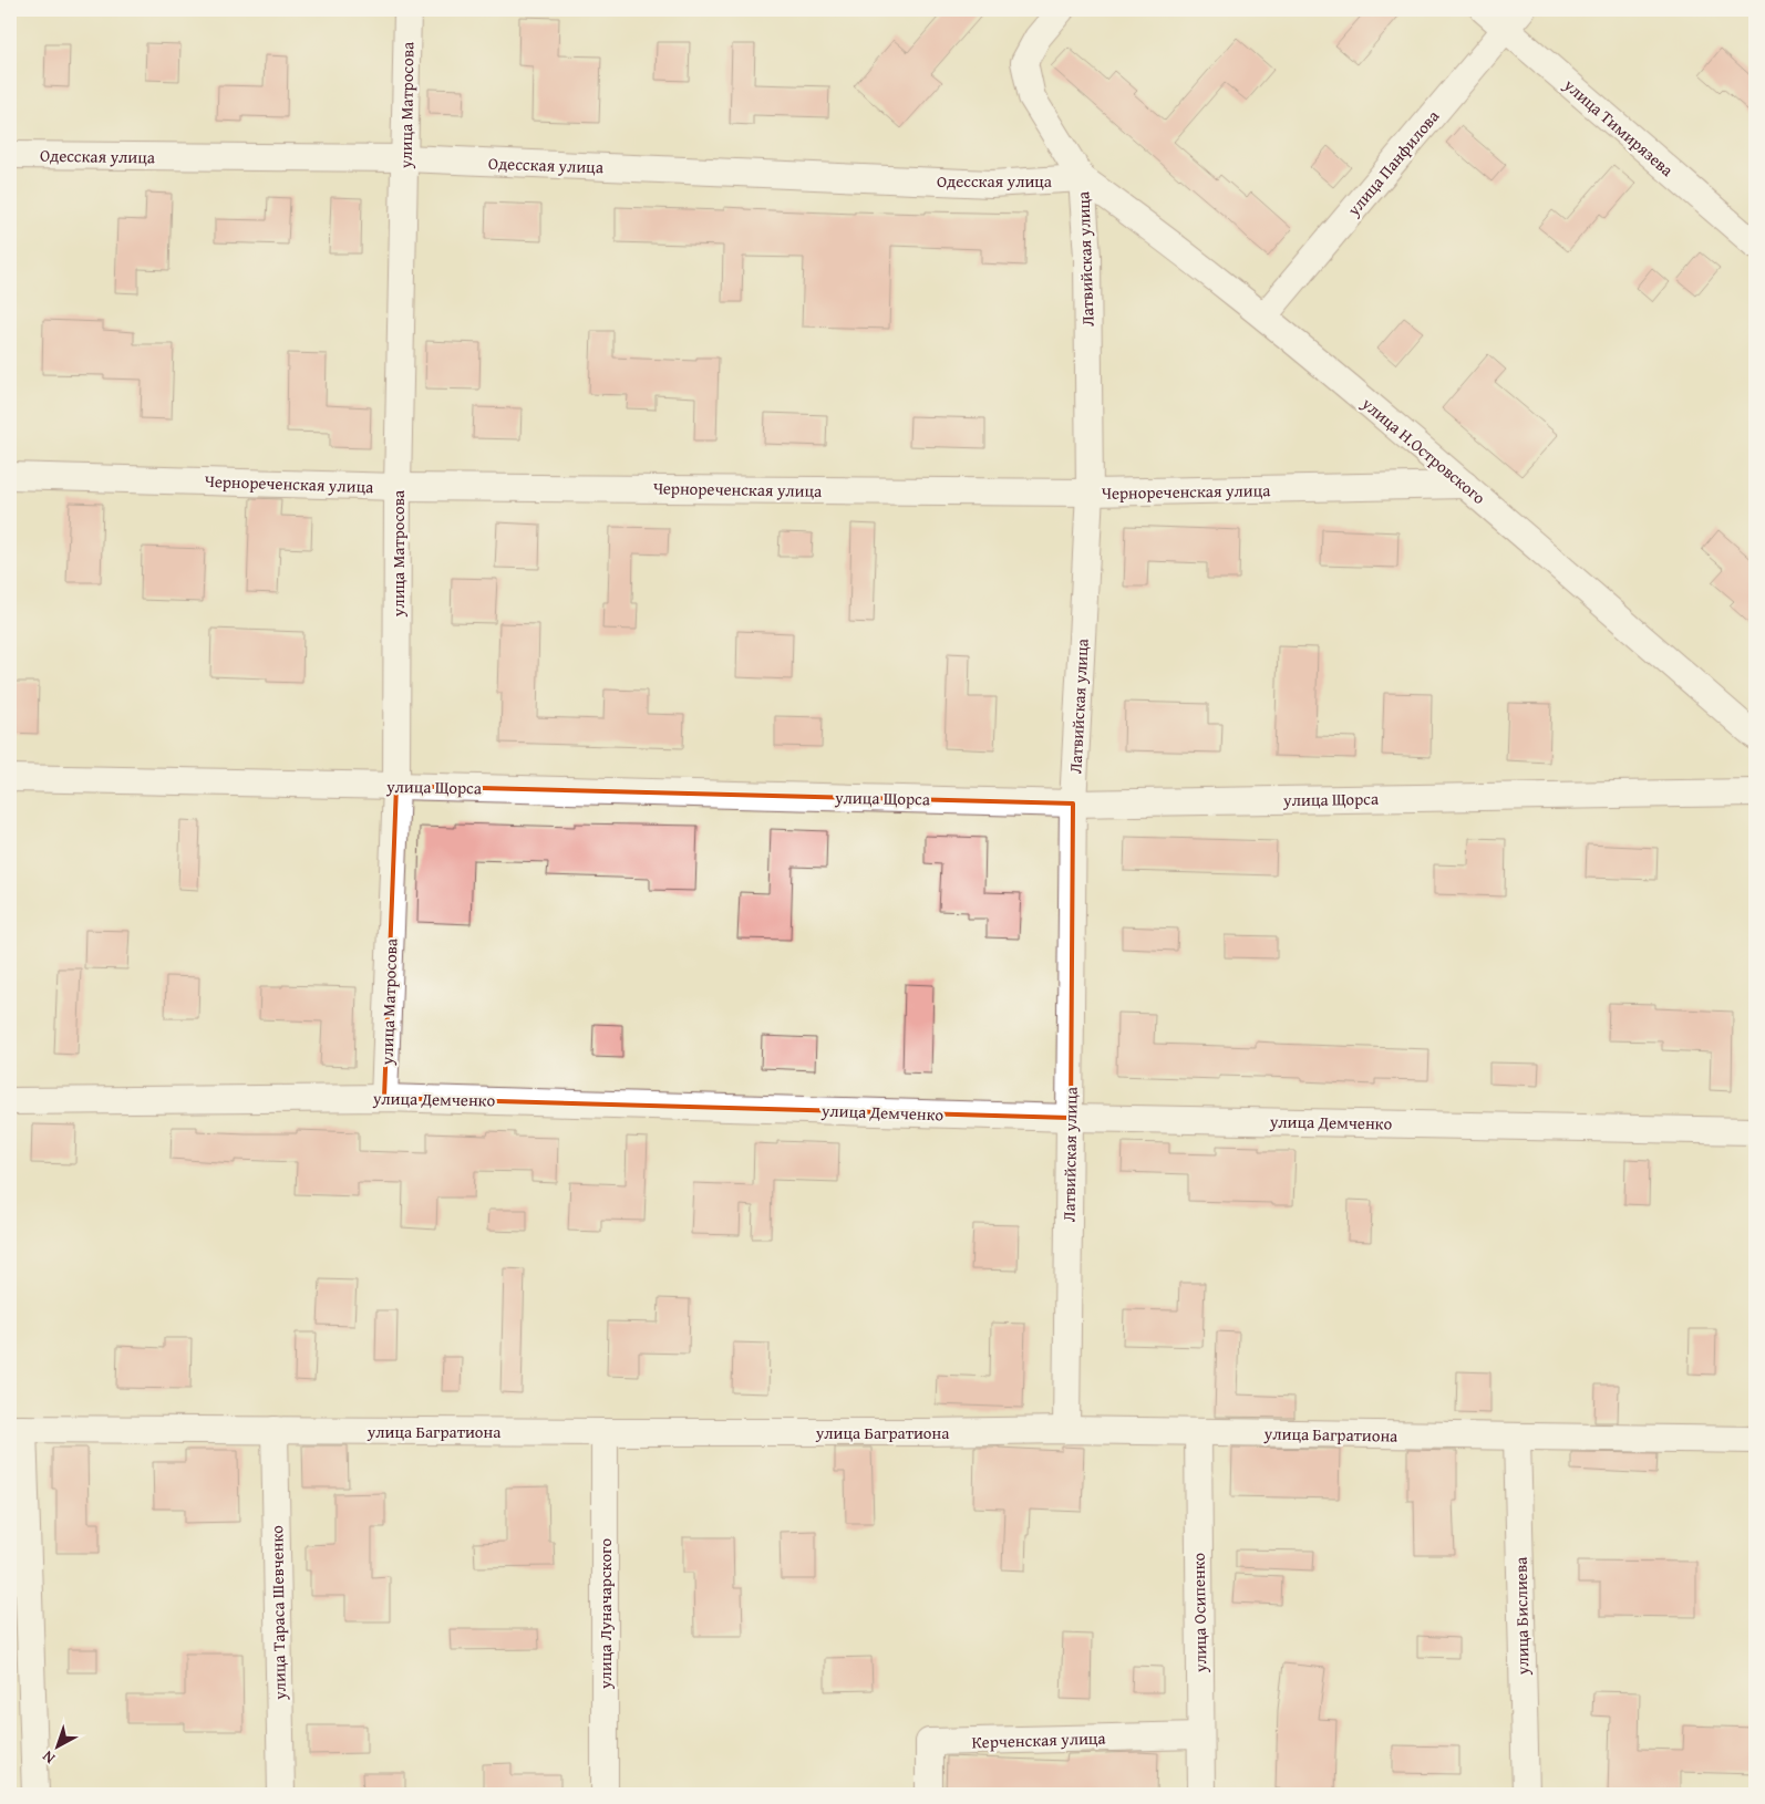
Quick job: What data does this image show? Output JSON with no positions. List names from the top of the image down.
{
  "streets": {
    "street": [
      "улица Матросова",
      "улица Тимирязева",
      "Одесская улица",
      "улица Панфилова",
      "Латвийская улица",
      "улица Н.Островского",
      "Чернореченская улица",
      "улица Щорса",
      "улица Демченко",
      "улица Багратиона",
      "улица Тараса Шевченко",
      "улица Осипенко",
      "улица Луначарского",
      "улица Бислиева",
      "Керченская улица"
    ]
  },
  "crossings": [
    ["улица Матросова", "Одесская улица"],
    ["улица Матросова", "Чернореченская улица"],
    ["улица Матросова", "улица Щорса"],
    ["улица Матросова", "улица Демченко"],
    ["улица Тимирязева", "улица Панфилова"],
    ["Одесская улица", "Латвийская улица"],
    ["Одесская улица", "улица Н.Островского"],
    ["улица Панфилова", "улица Н.Островского"],
    ["Латвийская улица", "улица Н.Островского"],
    ["Латвийская улица", "Чернореченская улица"],
    ["Латвийская улица", "улица Щорса"],
    ["Латвийская улица", "улица Демченко"],
    ["Латвийская улица", "улица Багратиона"],
    ["улица Н.Островского", "Чернореченская улица"],
    ["улица Багратиона", "улица Тараса Шевченко"],
    ["улица Багратиона", "улица Осипенко"],
    ["улица Багратиона", "улица Луначарского"],
    ["улица Багратиона", "улица Бислиева"],
    ["улица Осипенко", "Керченская улица"]
  ],
  "north": "bottom left"
}
